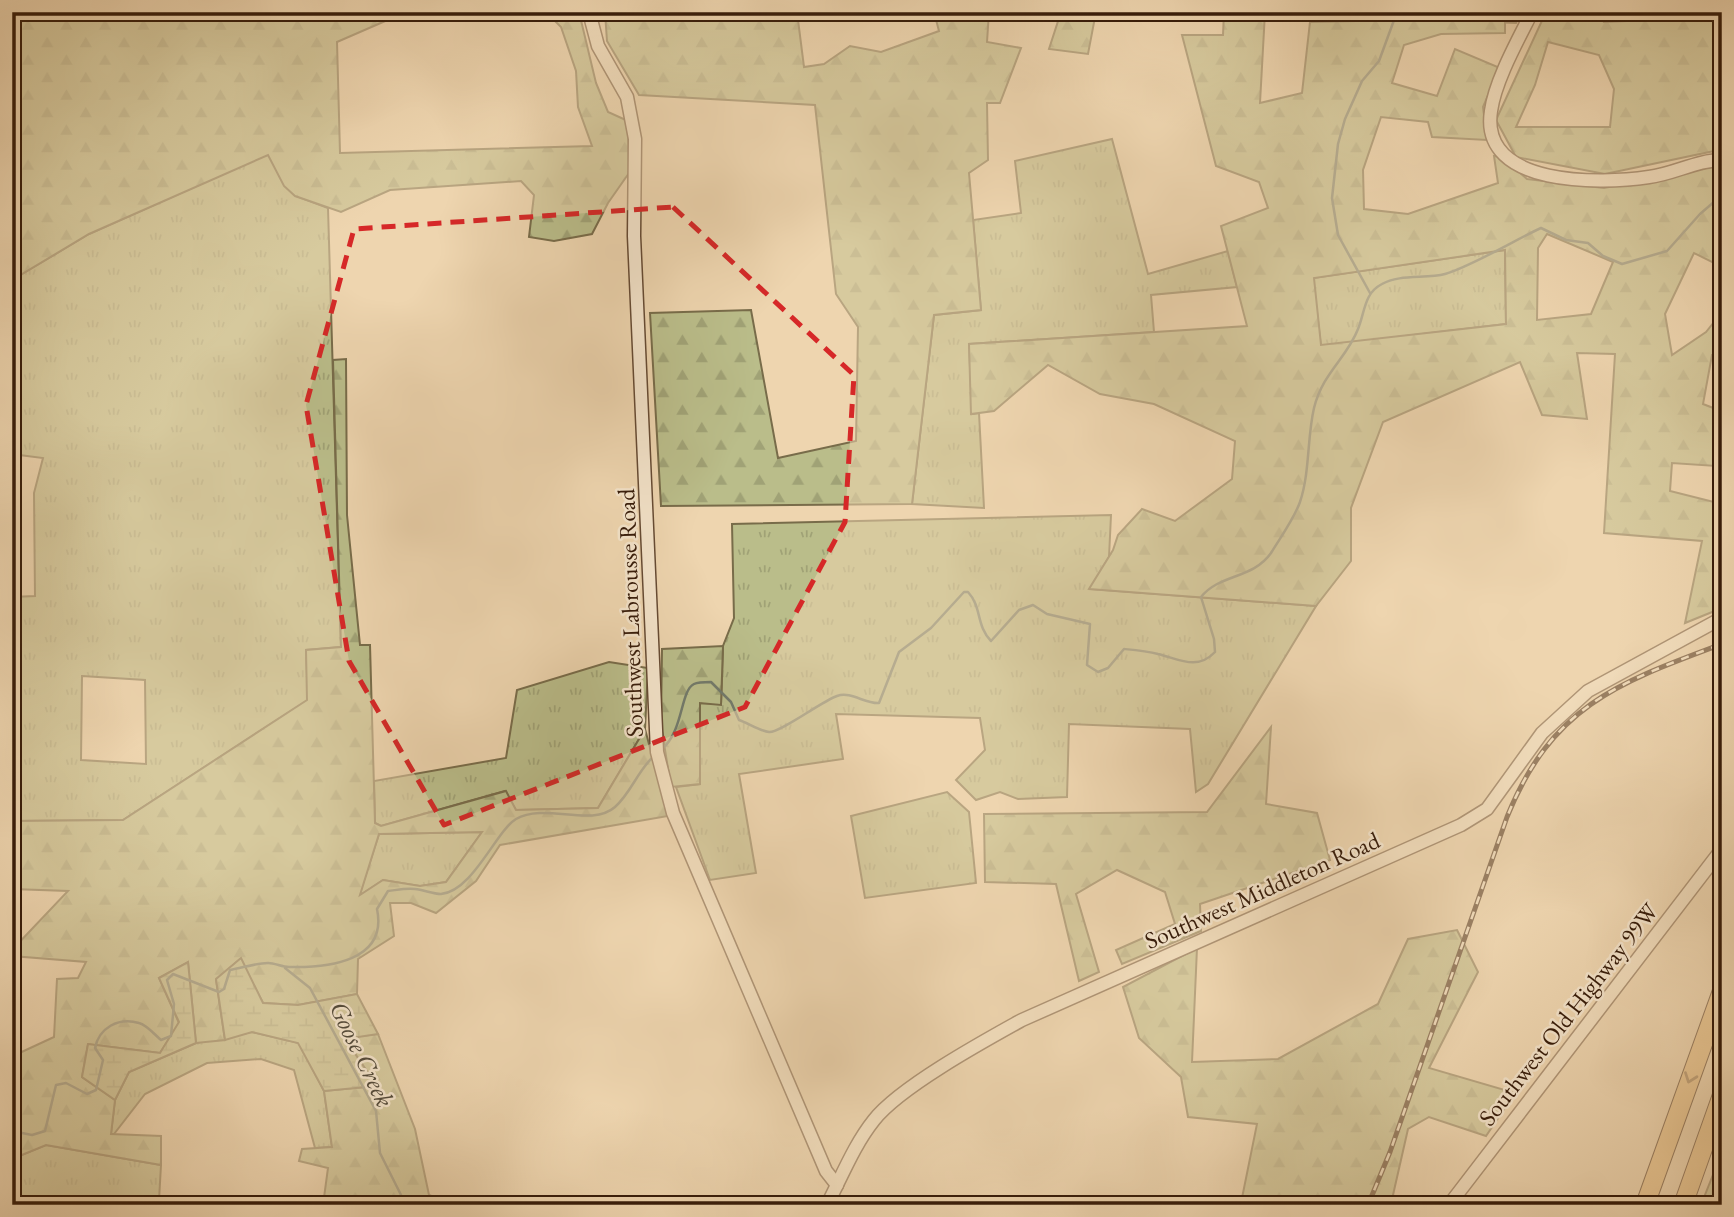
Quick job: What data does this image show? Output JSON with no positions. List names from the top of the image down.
{
  "streets": {
    "street": ["Southwest Labrousse Road", "Southwest Middleton Road", "Southwest Old Highway 99W"]
  },
  "crossings": [
    ["Southwest Labrousse Road", "Southwest Middleton Road"]
  ],
  "water": ["Goose Creek"]
}
